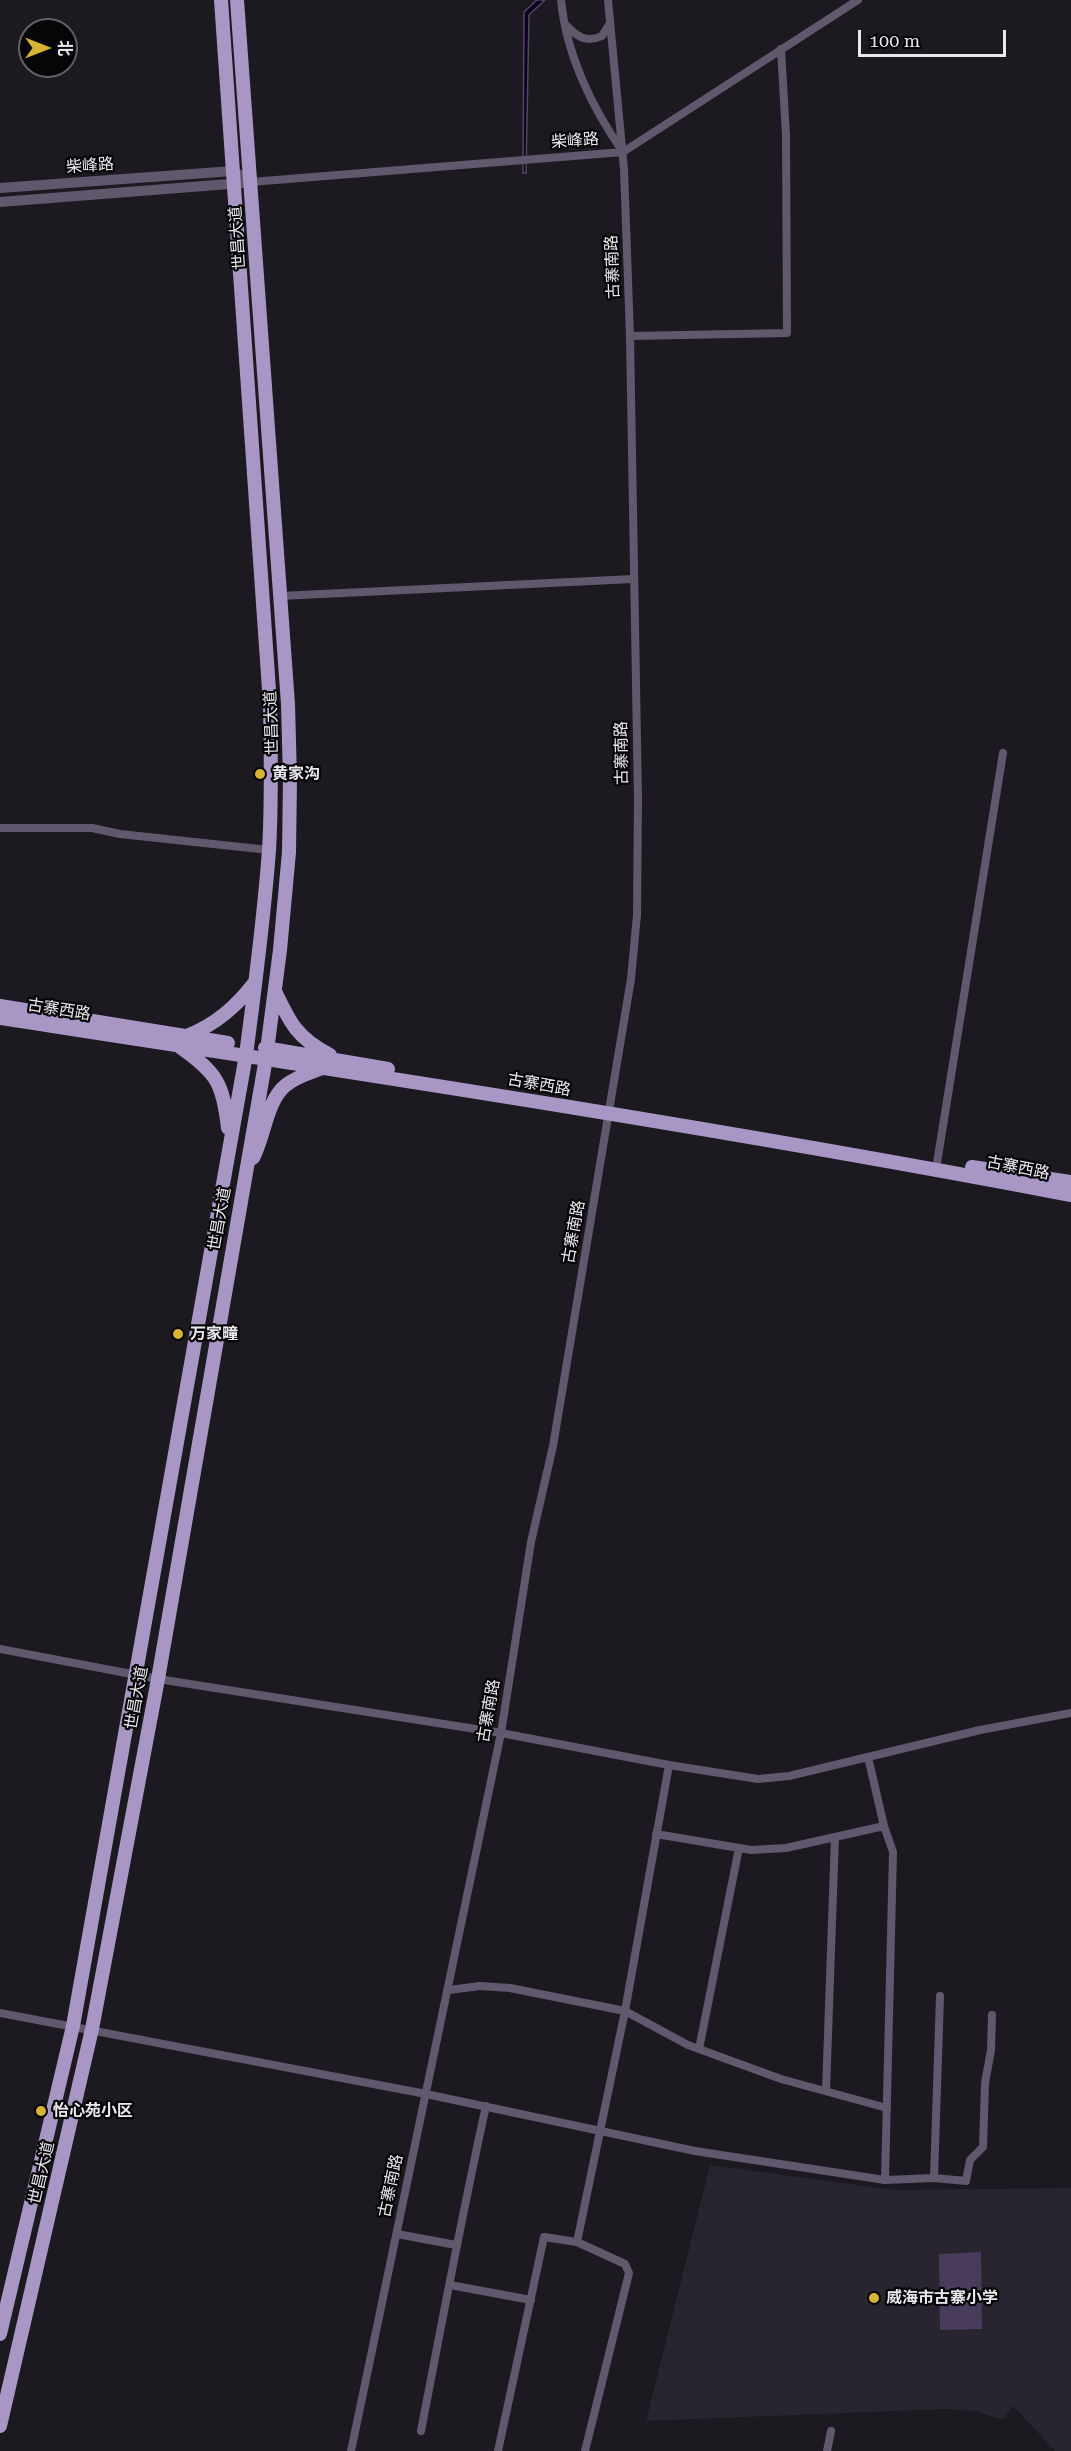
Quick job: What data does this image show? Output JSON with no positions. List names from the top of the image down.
{
  "streets": {
    "main road": ["世昌大道", "古寨西路"],
    "street": ["柴峰路", "古寨南路"]
  },
  "crossings": [
    ["柴峰路", "世昌大道"],
    ["柴峰路", "古寨南路"],
    ["世昌大道", "古寨西路"],
    ["古寨南路", "古寨西路"]
  ],
  "places": [
    "黄家沟",
    "万家疃",
    "怡心苑小区",
    "威海市古寨小学"
  ],
  "scale_bar": "100 m",
  "north": "right"
}
